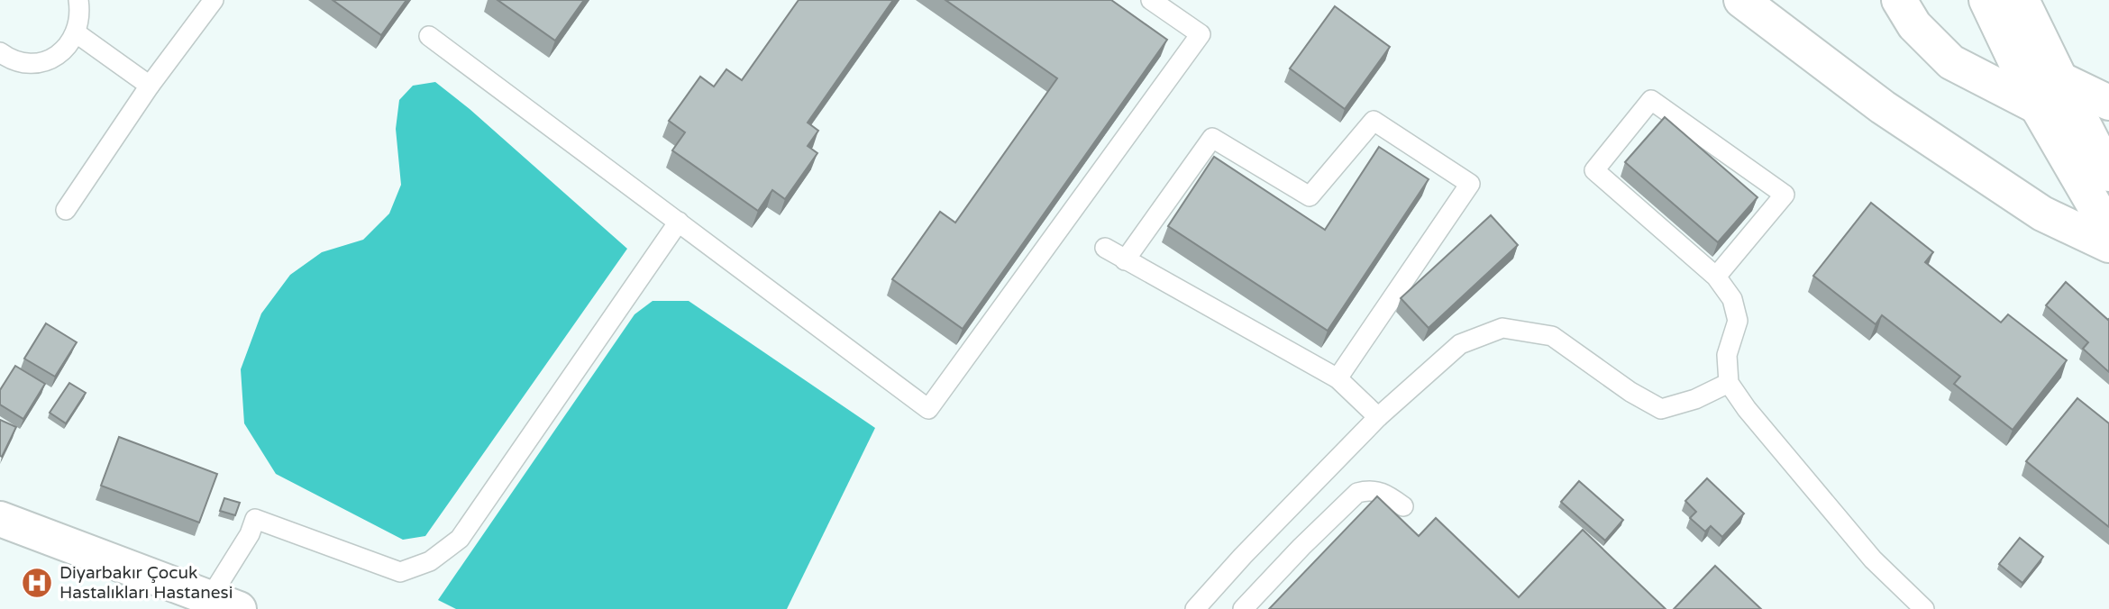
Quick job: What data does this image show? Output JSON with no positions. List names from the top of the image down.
{
  "places": {
    "hospital": ["Diyarbakır Çocuk Hastalıkları Hastanesi"]
  }
}
